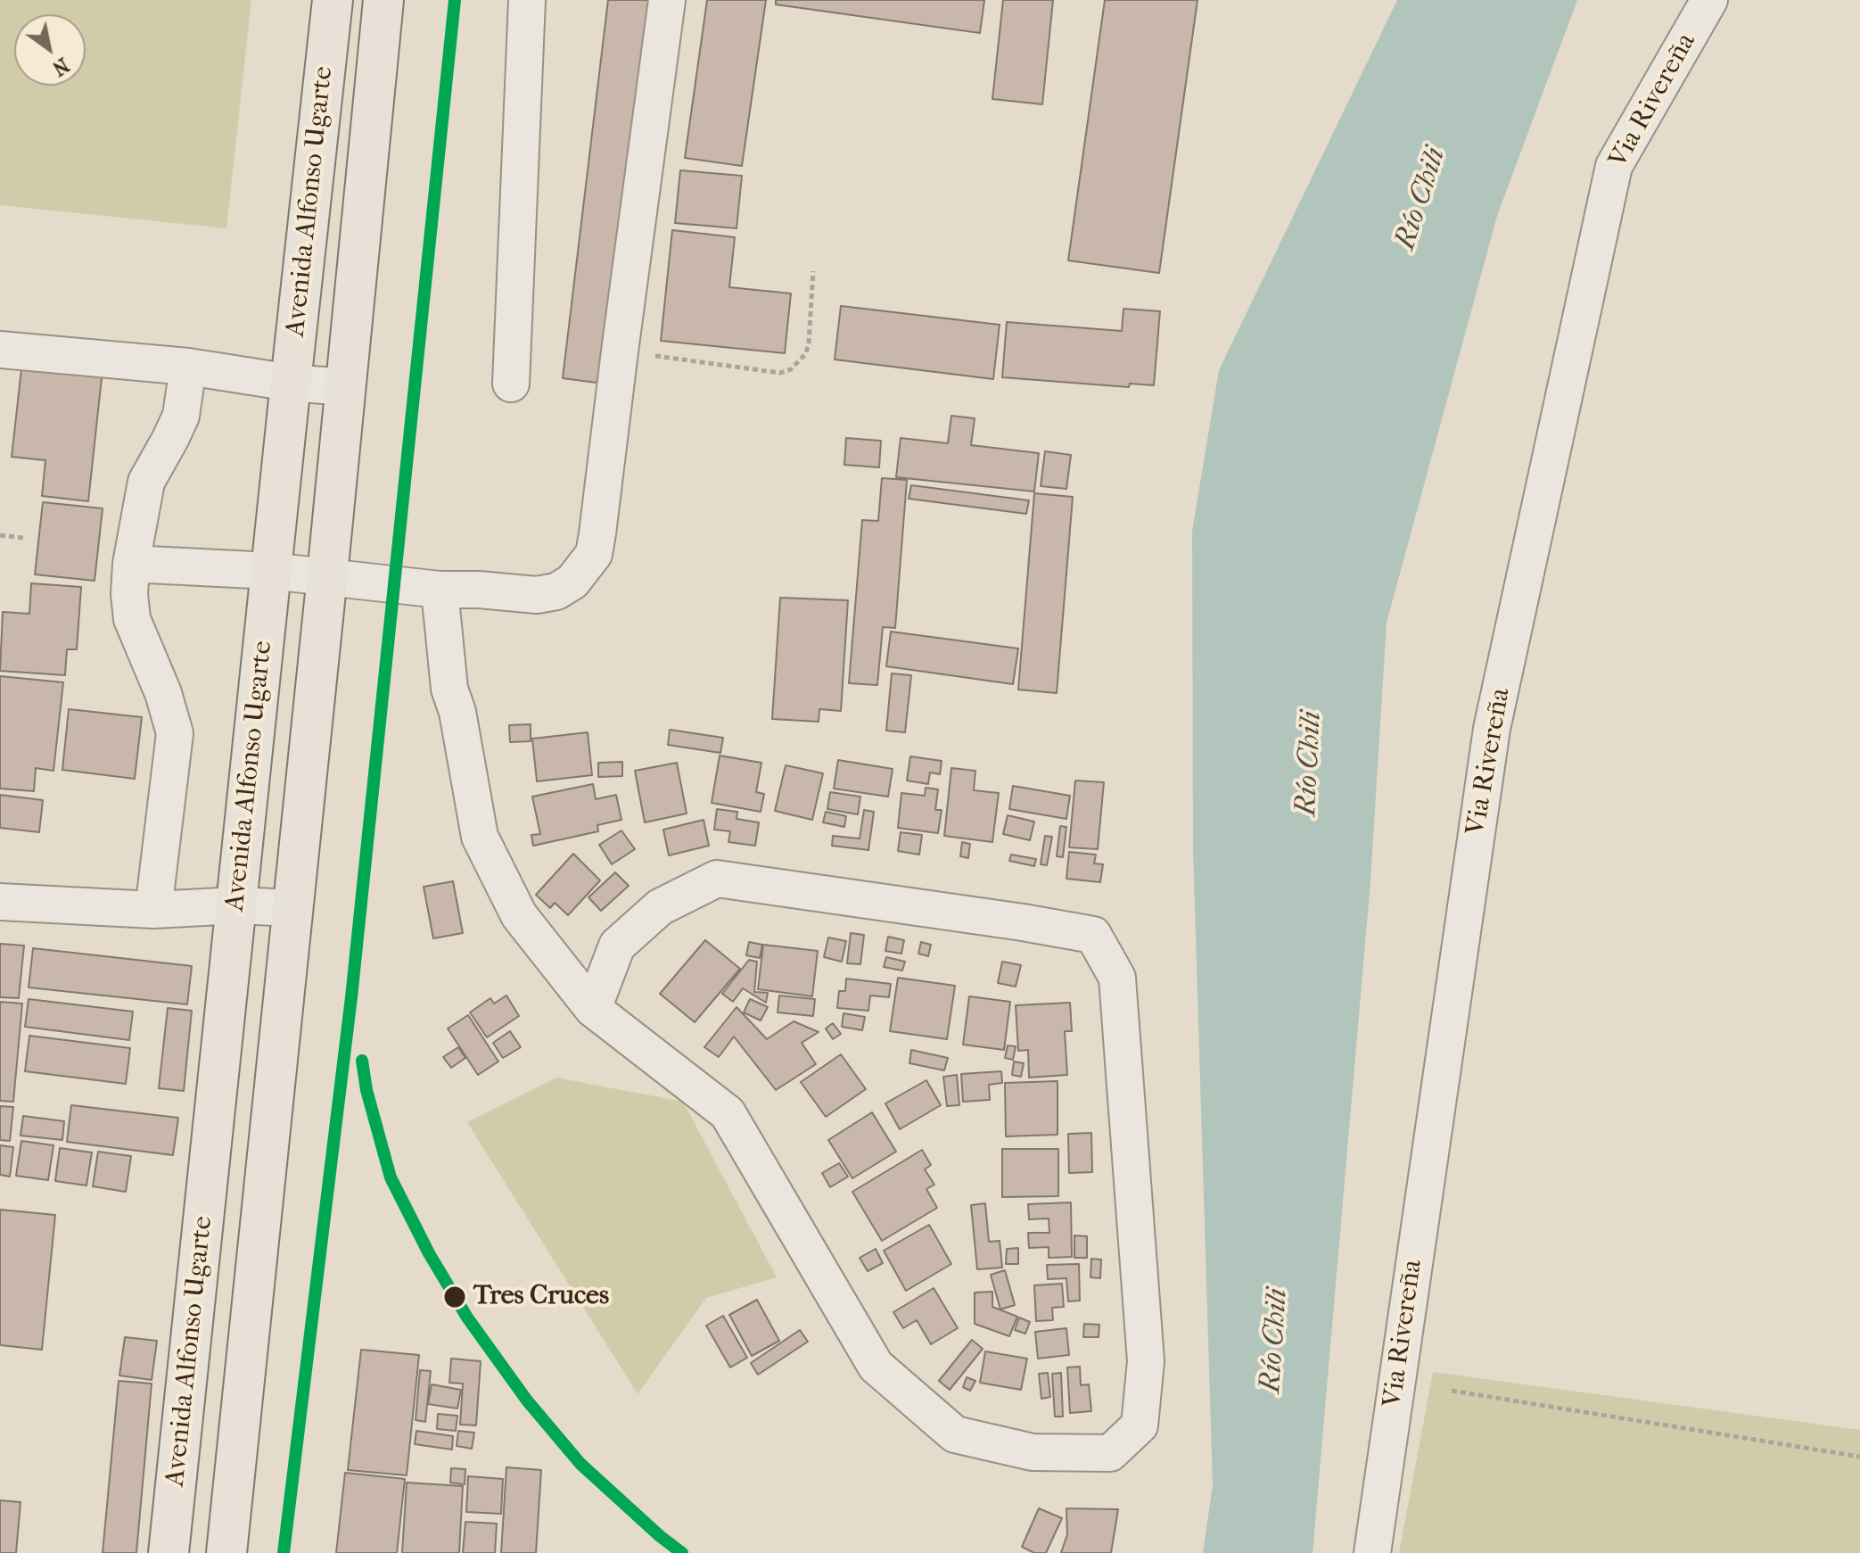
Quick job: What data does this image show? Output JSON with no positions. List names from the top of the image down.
{
  "streets": {
    "main road": ["Avenida Alfonso Ugarte"],
    "street": ["Via Rivereña"]
  },
  "water": ["Río Chili"],
  "places": ["Tres Cruces"],
  "north": "bottom right"
}
